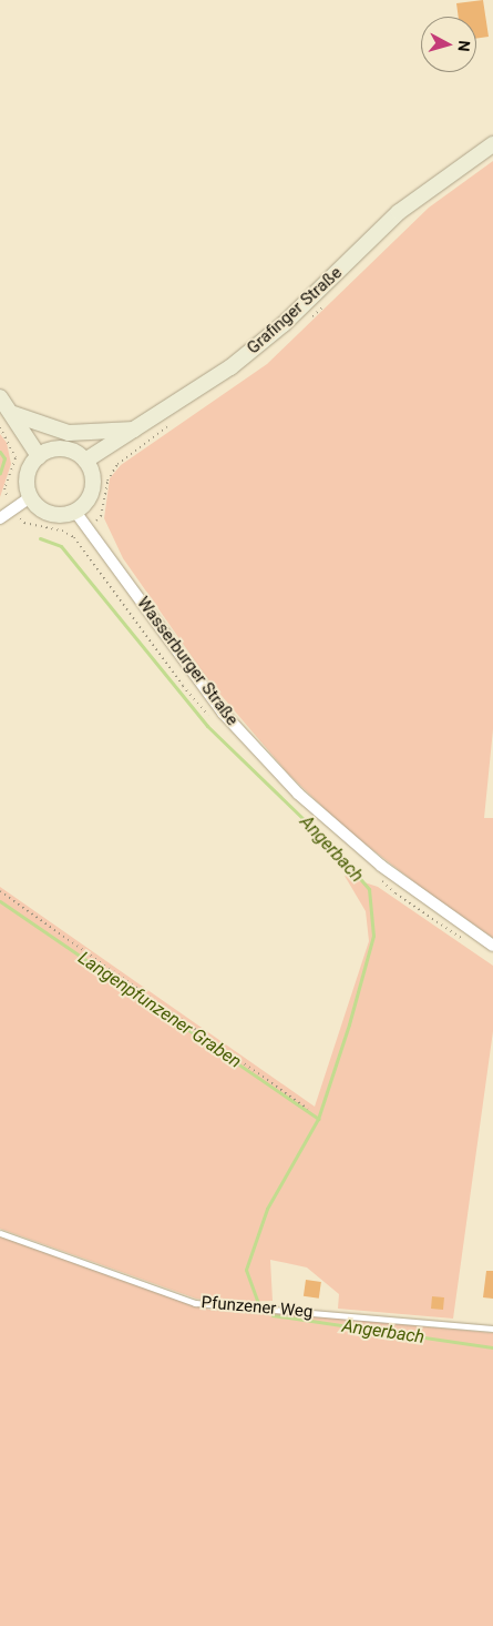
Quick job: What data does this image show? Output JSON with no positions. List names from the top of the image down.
{
  "streets": {
    "main road": ["Grafinger Straße"],
    "street": ["Wasserburger Straße"],
    "lane": ["Pfunzener Weg"]
  },
  "crossings": [
    ["Grafinger Straße", "Wasserburger Straße"]
  ],
  "water": ["Angerbach", "Langenpfunzener Graben"],
  "north": "right"
}
